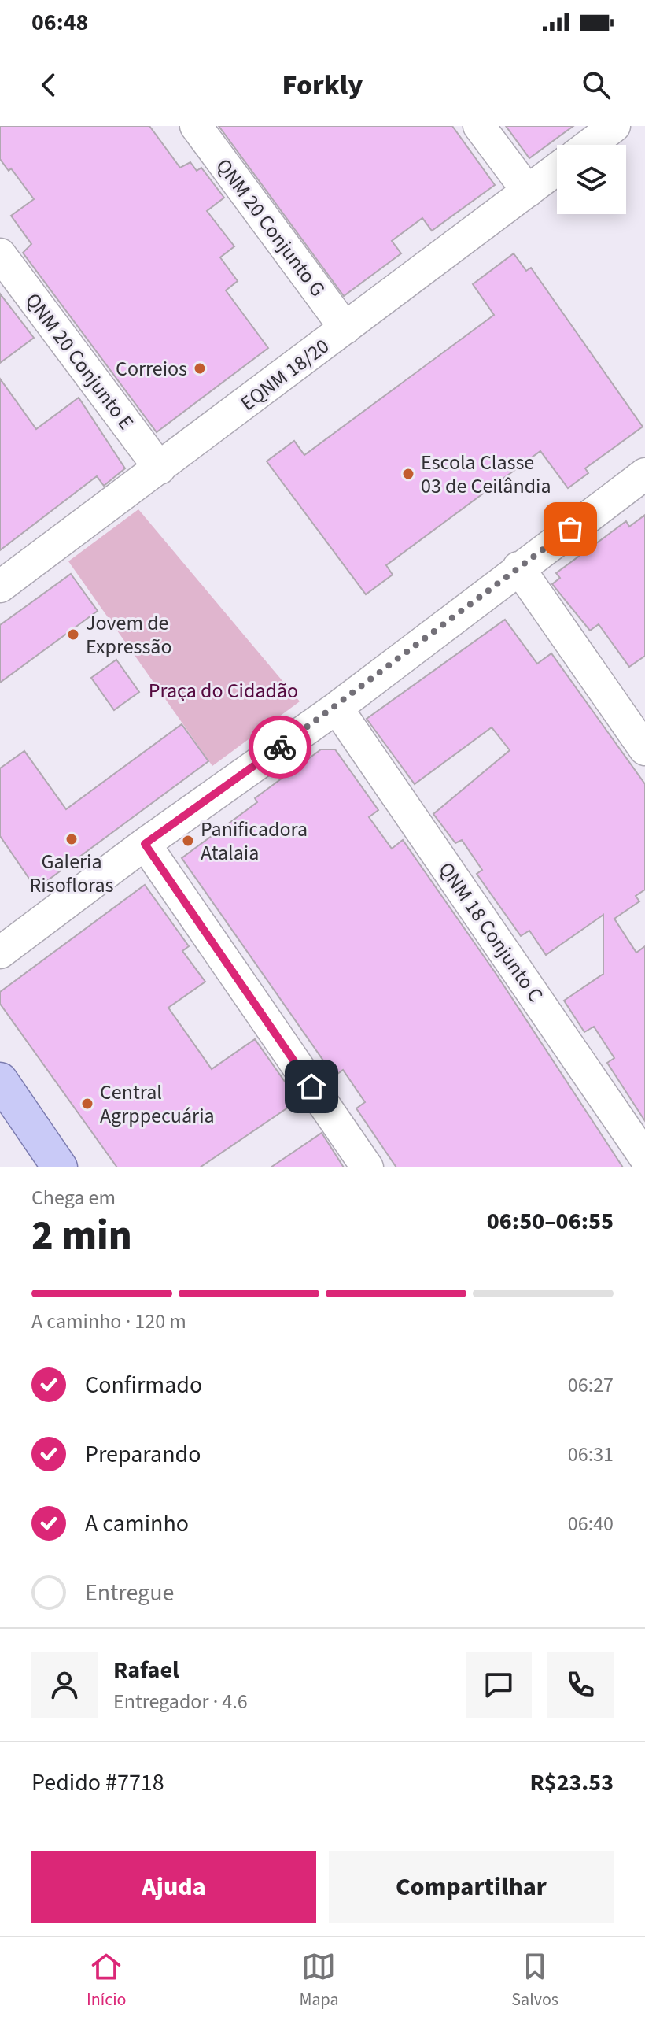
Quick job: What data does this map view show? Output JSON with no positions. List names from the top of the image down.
{
  "streets": {
    "street": [
      "QNM 20 Conjunto G",
      "QNM 20 Conjunto E",
      "EQNM 18/20",
      "QNM 18 Conjunto C"
    ]
  },
  "crossings": [
    ["QNM 20 Conjunto G", "EQNM 18/20"],
    ["QNM 20 Conjunto E", "EQNM 18/20"]
  ],
  "parks": ["Praça do Cidadão"],
  "places": [
    "Correios",
    "Escola Classe 03 de Ceilândia",
    "Jovem de Expressão",
    "Galeria Risofloras",
    "Panificadora Atalaia",
    "Central Agrppecuária"
  ],
  "page": {
    "status": "06:48",
    "header": "Forkly",
    "heading": ["2 min", "Chega em", "06:50–06:55"],
    "panel": [
      "Rafael",
      "Entregador · 4.6",
      "Pedido #7718",
      "R$23.53"
    ],
    "bar": "A caminho · 120 m",
    "list": [
      ["Confirmado", "06:27"],
      ["Preparando", "06:31"],
      ["A caminho", "06:40"],
      "Entregue"
    ],
    "buttons": ["Ajuda", "Compartilhar"],
    "tabs": ["Início", "Mapa", "Salvos"]
  }
}
